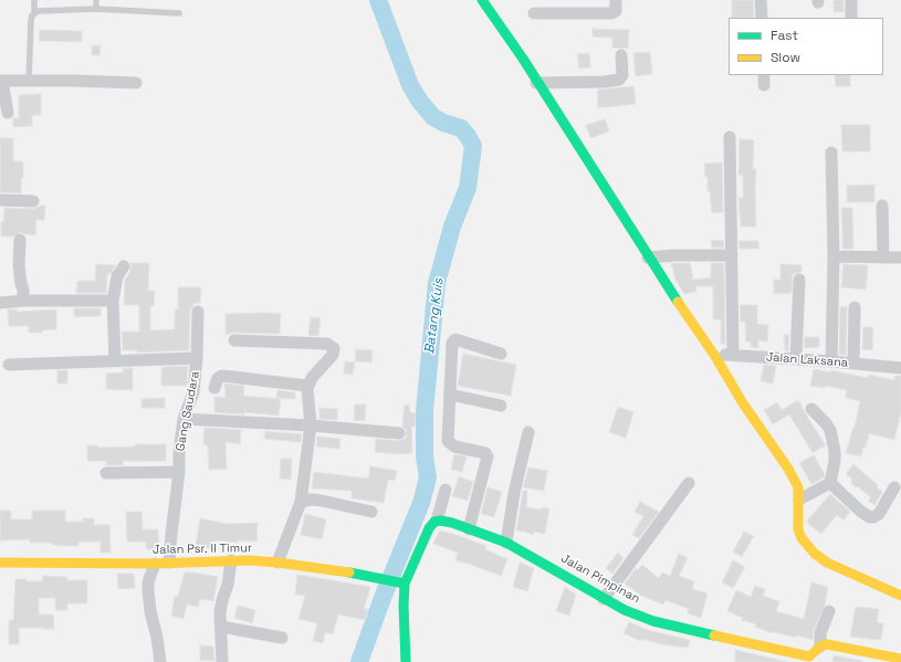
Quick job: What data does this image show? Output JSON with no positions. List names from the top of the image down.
{
  "streets": {
    "street": [
      "Jalan Laksana",
      "Gang Saudara",
      "Jalan Psr. II Timur",
      "Jalan Pimpinan"
    ]
  },
  "crossings": [
    ["Gang Saudara", "Jalan Psr. II Timur"]
  ],
  "water": ["Batang Kuis"],
  "legend": ["Fast", "Slow"]
}
